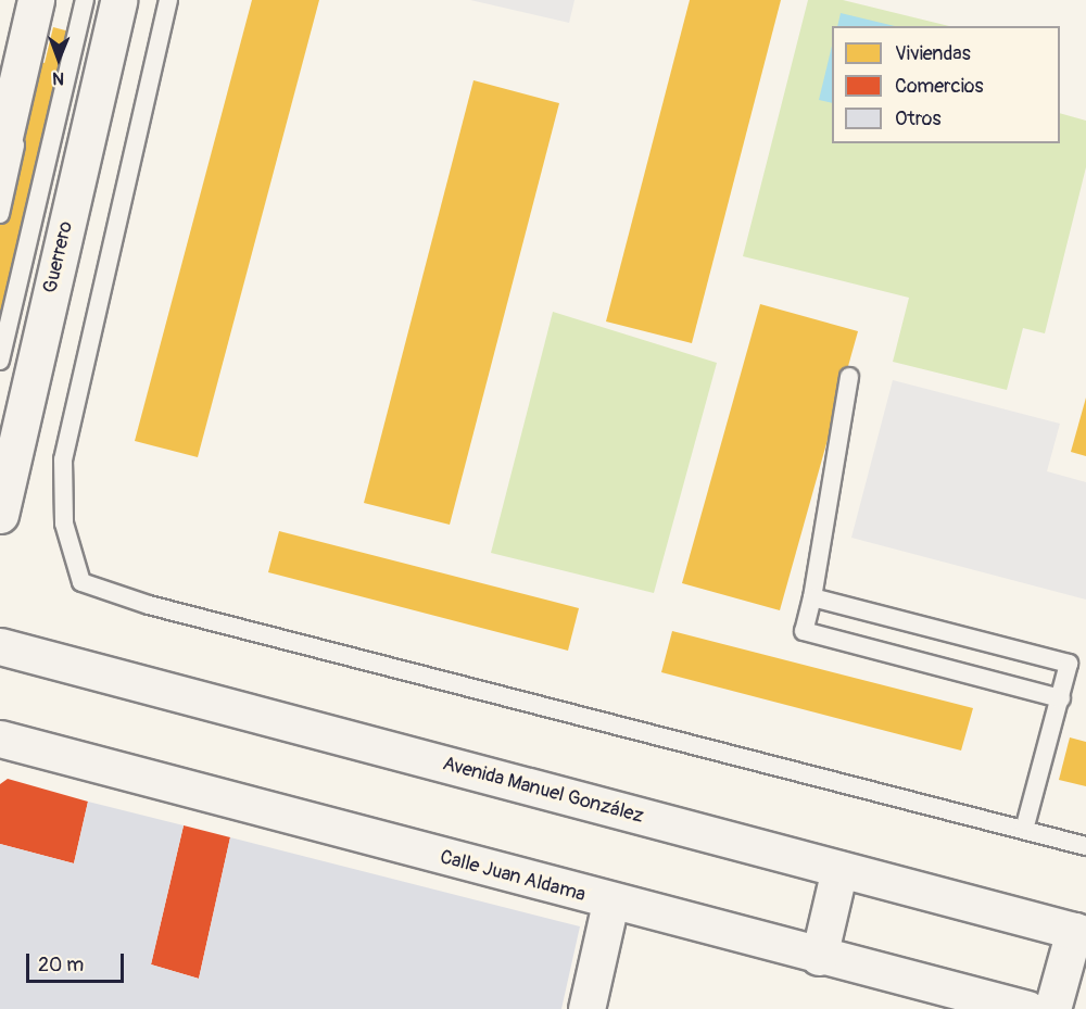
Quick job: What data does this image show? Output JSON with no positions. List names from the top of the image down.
{
  "streets": {
    "main road": ["Guerrero", "Avenida Manuel González", "Calle Juan Aldama"]
  },
  "legend": ["Viviendas", "Comercios", "Otros"],
  "scale_bar": "20 m",
  "north": "bottom"
}
